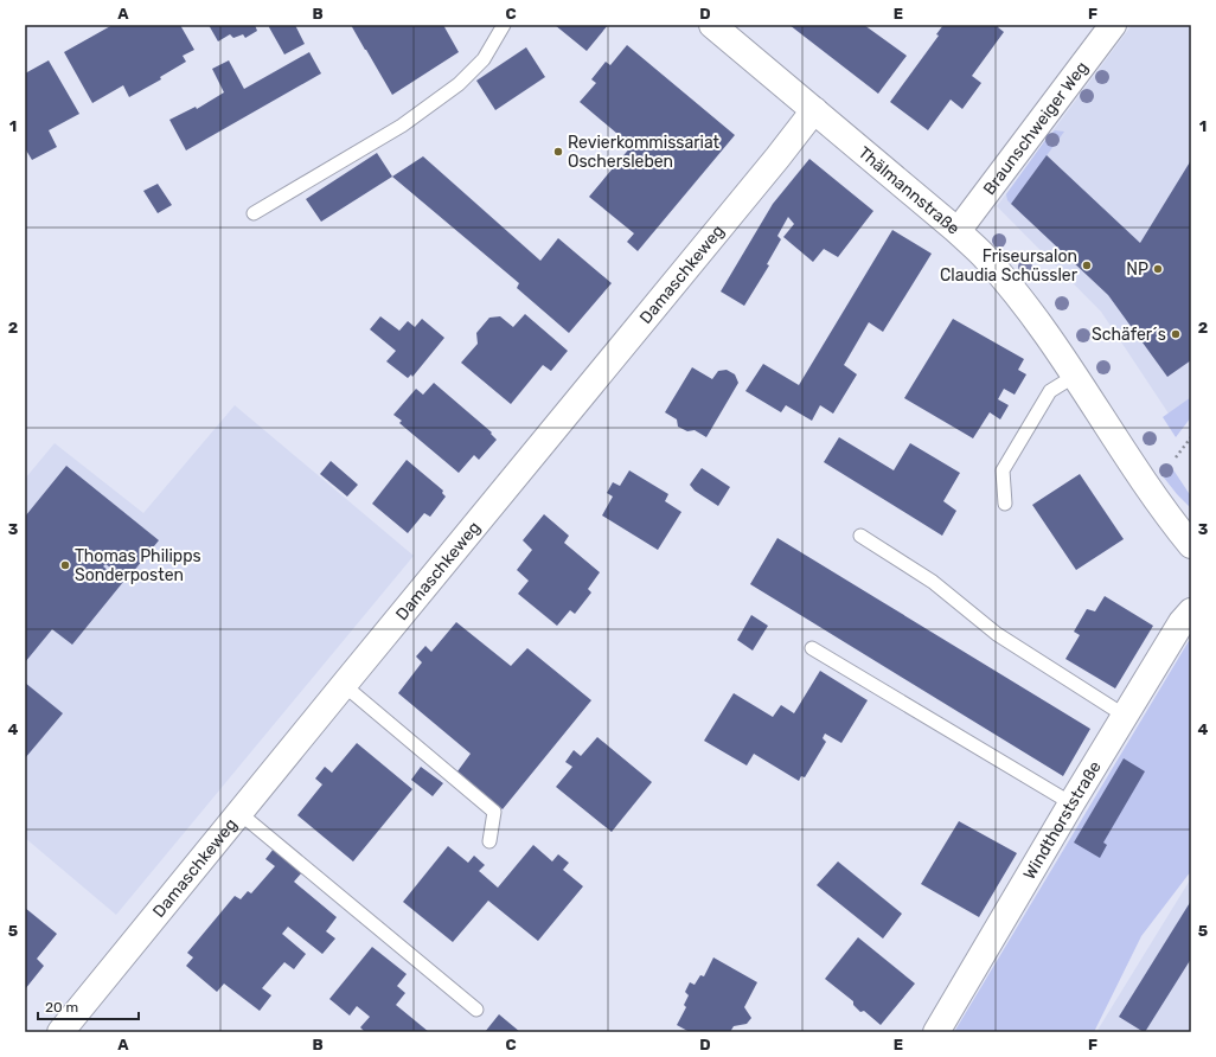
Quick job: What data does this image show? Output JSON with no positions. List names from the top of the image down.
{
  "streets": {
    "street": [
      "Braunschweiger Weg",
      "Thälmannstraße",
      "Damaschkeweg",
      "Windthorststraße"
    ]
  },
  "crossings": [
    ["Braunschweiger Weg", "Thälmannstraße"],
    ["Thälmannstraße", "Damaschkeweg"]
  ],
  "places": [
    "Revierkommissariat Oschersleben",
    "Friseursalon Claudia Schüssler",
    "NP",
    "Schäfer´s",
    "Thomas Philipps Sonderposten"
  ],
  "scale_bar": "20 m",
  "grid": {
    "columns": [
      "A",
      "B",
      "C",
      "D",
      "E",
      "F"
    ],
    "rows": [
      "1",
      "2",
      "3",
      "4",
      "5"
    ]
  }
}
